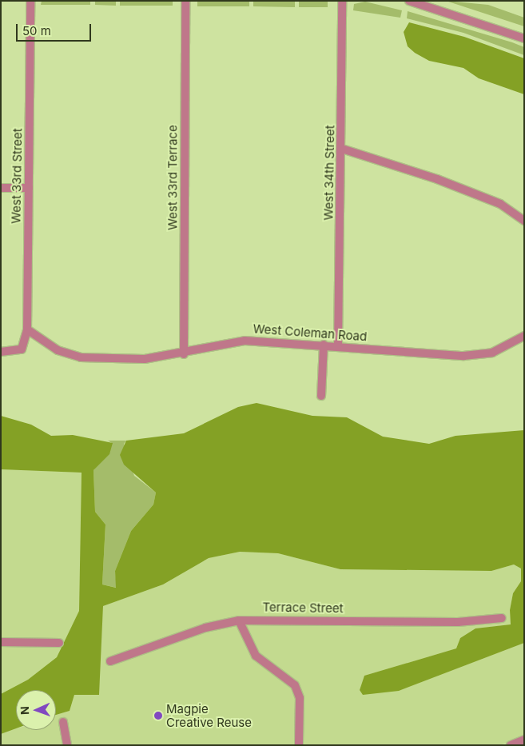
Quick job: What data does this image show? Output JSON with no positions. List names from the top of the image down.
{
  "streets": {
    "street": [
      "West 34th Street",
      "West 33rd Street",
      "West 33rd Terrace",
      "West Coleman Road",
      "Terrace Street"
    ]
  },
  "crossings": [
    ["West 34th Street", "West Coleman Road"],
    ["West 33rd Street", "West Coleman Road"],
    ["West 33rd Terrace", "West Coleman Road"]
  ],
  "places": ["Magpie Creative Reuse"],
  "scale_bar": "50 m",
  "north": "left"
}
